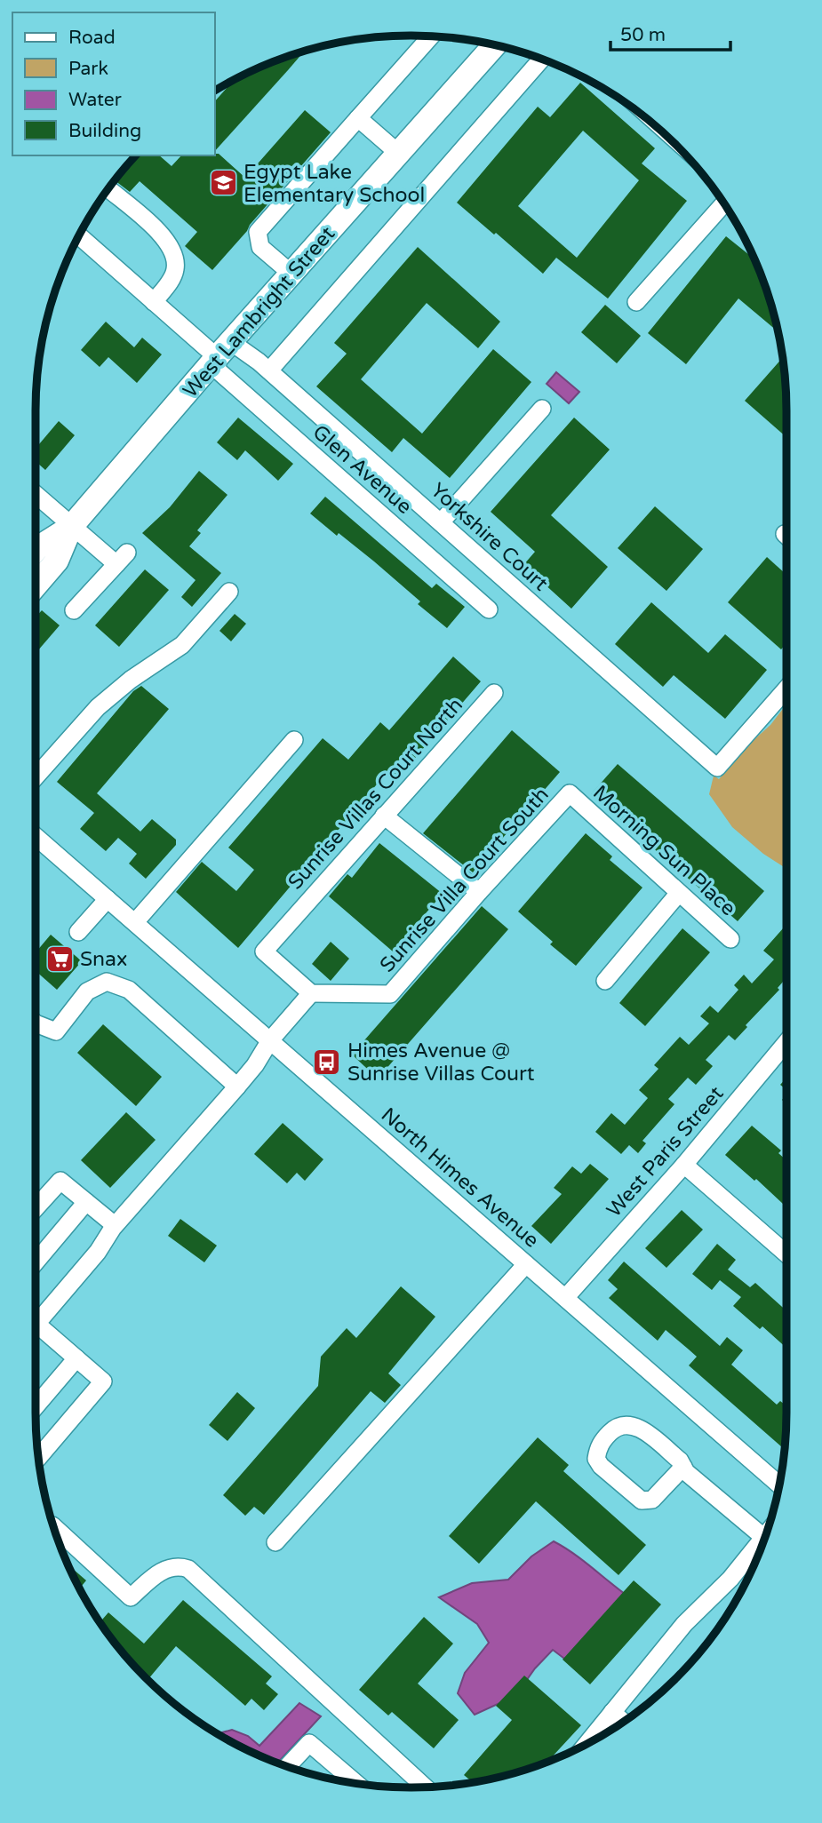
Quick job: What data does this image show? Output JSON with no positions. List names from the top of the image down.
{
  "streets": {
    "main road": ["West Lambright Street"],
    "street": [
      "Glen Avenue",
      "Yorkshire Court",
      "Sunrise Villas Court North",
      "Morning Sun Place",
      "Sunrise Villa Court South",
      "West Paris Street",
      "North Himes Avenue"
    ]
  },
  "crossings": [
    ["West Lambright Street", "Glen Avenue"],
    ["West Lambright Street", "Yorkshire Court"],
    ["Glen Avenue", "Yorkshire Court"],
    ["Sunrise Villas Court North", "Sunrise Villa Court South"],
    ["Morning Sun Place", "Sunrise Villa Court South"],
    ["West Paris Street", "North Himes Avenue"]
  ],
  "places": {
    "school or university": ["Egypt Lake Elementary School"],
    "supermarket": ["Snax"],
    "bus stop": ["Himes Avenue @ Sunrise Villas Court"]
  },
  "legend": [
    "Road",
    "Park",
    "Water",
    "Building"
  ],
  "scale_bar": "50 m"
}
